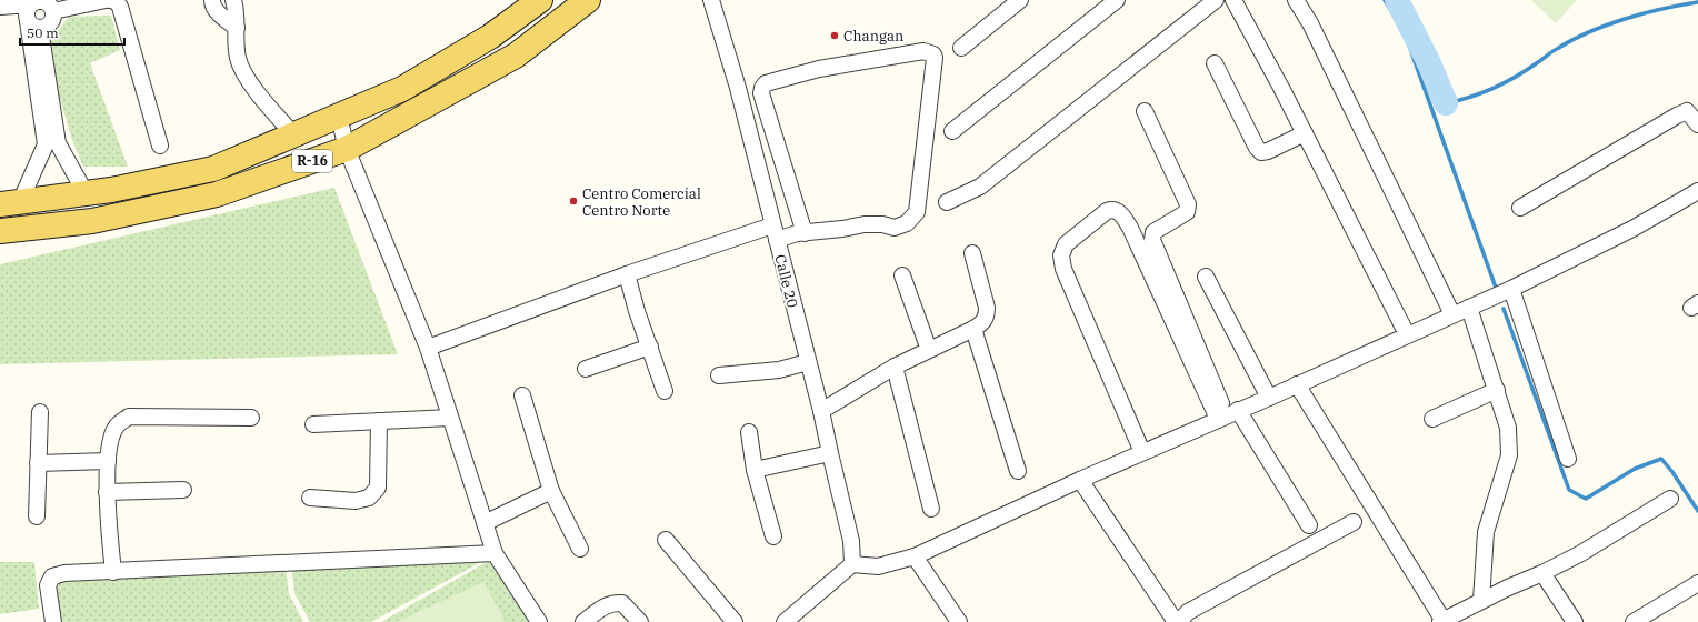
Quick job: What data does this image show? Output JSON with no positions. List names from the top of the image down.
{
  "streets": {
    "main road": ["R-16"],
    "street": ["Calle 20"]
  },
  "places": ["Changan", "Centro Comercial Centro Norte"],
  "scale_bar": "50 m"
}
